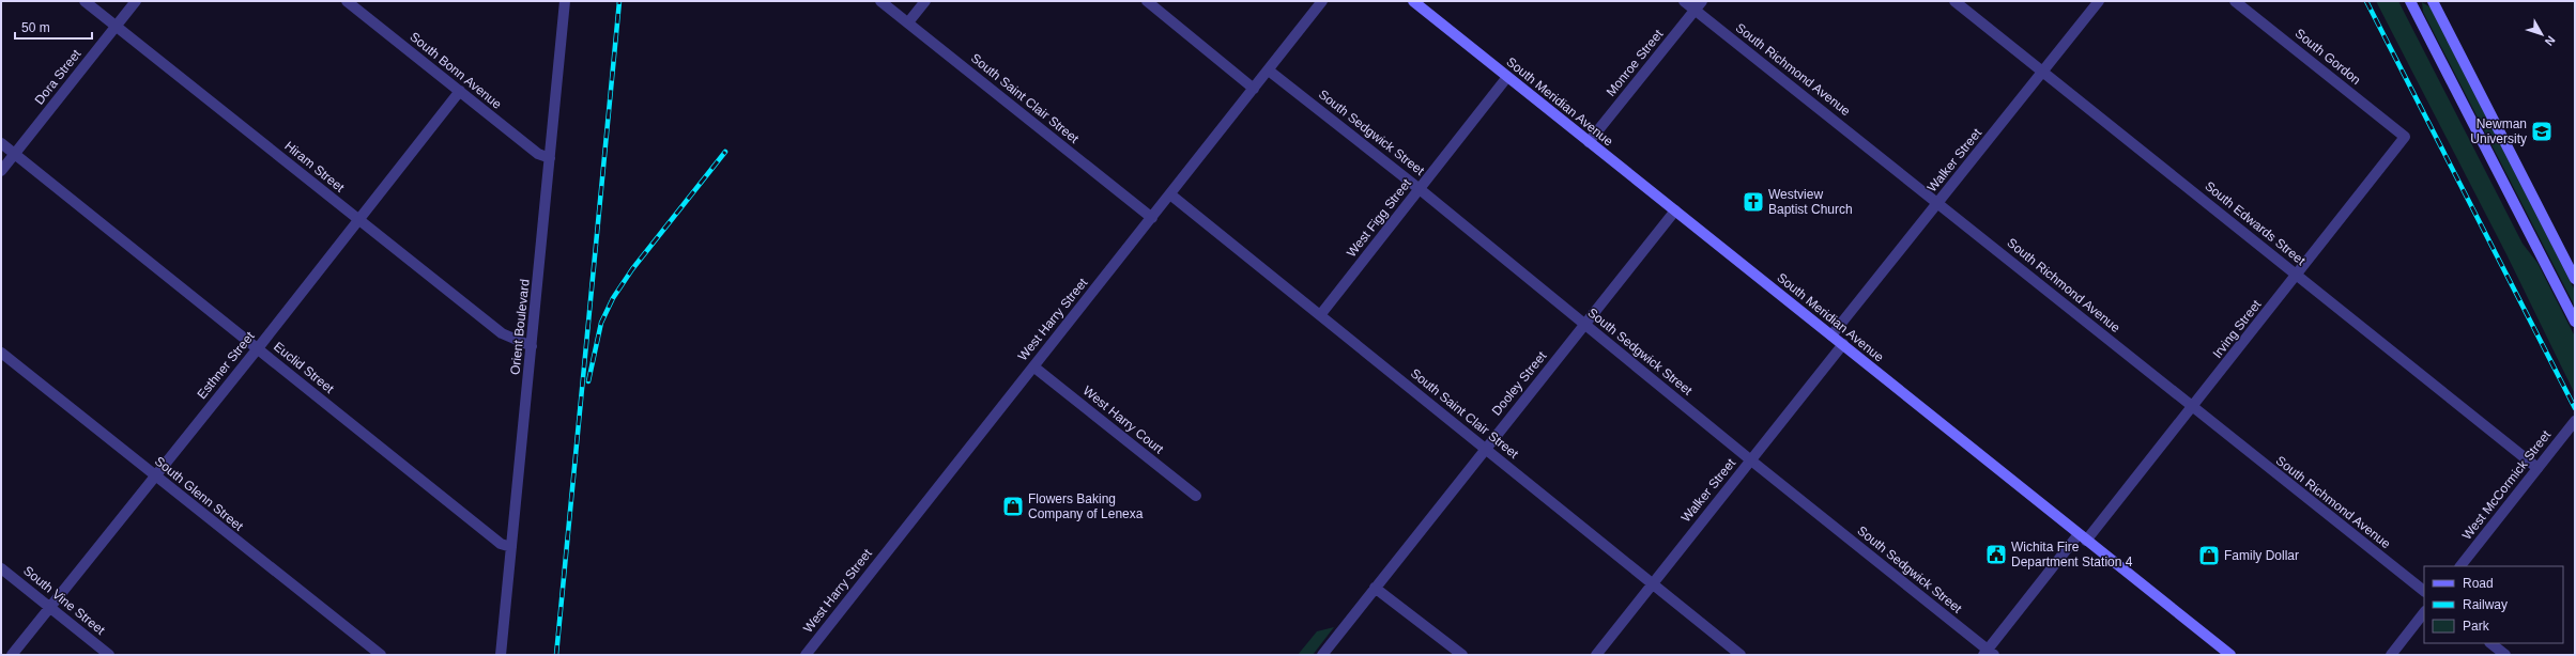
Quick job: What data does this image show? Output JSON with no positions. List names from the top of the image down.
{
  "streets": {
    "main road": ["South Meridian Avenue"],
    "street": [
      "South Gordon",
      "Monroe Street",
      "South Richmond Avenue",
      "South Bonn Avenue",
      "Dora Street",
      "South Saint Clair Street",
      "South Sedgwick Street",
      "Walker Street",
      "Hiram Street",
      "West Figg Street",
      "South Edwards Street",
      "West Harry Street",
      "Orient Boulevard",
      "Irving Street",
      "Esthner Street",
      "Euclid Street",
      "Dooley Street",
      "West Harry Court",
      "West McCormick Street",
      "South Glenn Street",
      "South Vine Street"
    ]
  },
  "crossings": [
    ["South Gordon", "Irving Street"],
    ["Monroe Street", "South Richmond Avenue"],
    ["Monroe Street", "South Meridian Avenue"],
    ["South Richmond Avenue", "Walker Street"],
    ["South Richmond Avenue", "Irving Street"],
    ["South Bonn Avenue", "Orient Boulevard"],
    ["South Bonn Avenue", "Esthner Street"],
    ["Dora Street", "Hiram Street"],
    ["Dora Street", "Euclid Street"],
    ["South Saint Clair Street", "Walker Street"],
    ["South Saint Clair Street", "West Figg Street"],
    ["South Saint Clair Street", "West Harry Street"],
    ["South Saint Clair Street", "Dooley Street"],
    ["South Meridian Avenue", "Walker Street"],
    ["South Meridian Avenue", "West Figg Street"],
    ["South Meridian Avenue", "Irving Street"],
    ["South Meridian Avenue", "Dooley Street"],
    ["South Sedgwick Street", "Walker Street"],
    ["South Sedgwick Street", "West Figg Street"],
    ["South Sedgwick Street", "West Harry Street"],
    ["South Sedgwick Street", "Irving Street"],
    ["South Sedgwick Street", "Dooley Street"],
    ["Walker Street", "South Edwards Street"],
    ["Hiram Street", "Orient Boulevard"],
    ["Hiram Street", "Esthner Street"],
    ["South Edwards Street", "Irving Street"],
    ["South Edwards Street", "West McCormick Street"],
    ["West Harry Street", "West Harry Court"],
    ["Orient Boulevard", "Euclid Street"],
    ["Esthner Street", "Euclid Street"],
    ["Esthner Street", "South Glenn Street"],
    ["Esthner Street", "South Vine Street"]
  ],
  "places": {
    "school or university": ["Newman University"],
    "church": ["Westview Baptist Church"],
    "shop": ["Flowers Baking Company of Lenexa", "Family Dollar"],
    "public building": ["Wichita Fire Department Station 4"]
  },
  "legend": ["Road", "Railway", "Park"],
  "scale_bar": "50 m",
  "north": "bottom right"
}
